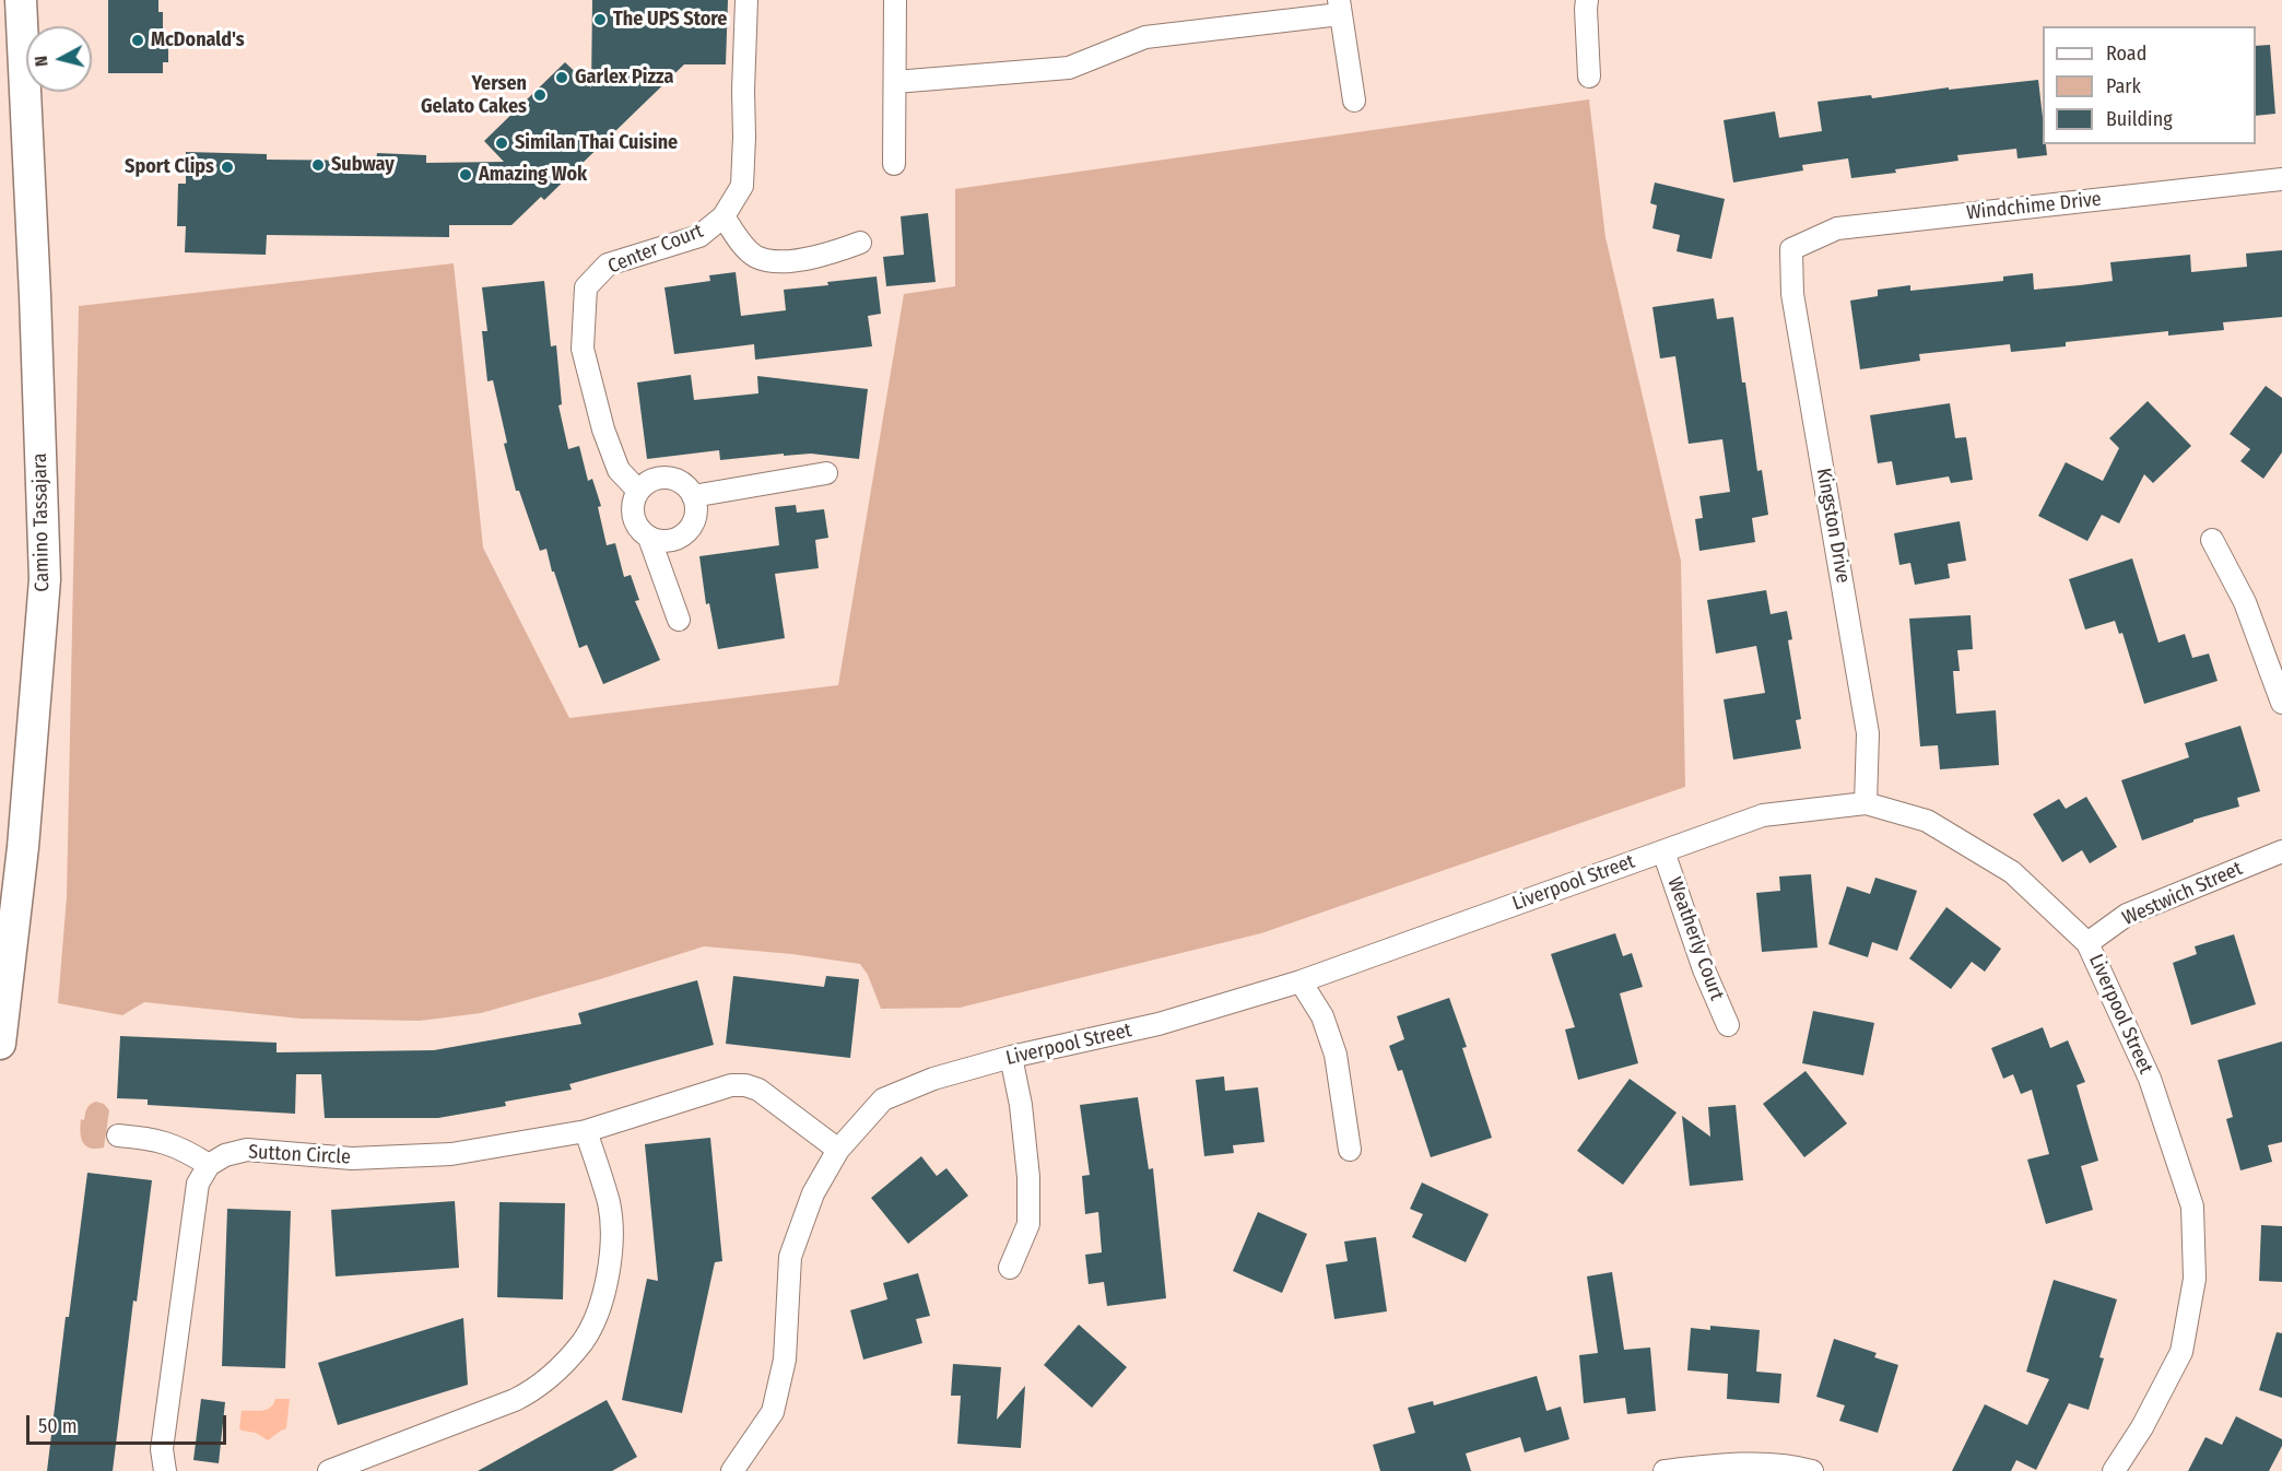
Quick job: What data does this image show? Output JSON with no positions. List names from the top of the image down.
{
  "streets": {
    "main road": ["Camino Tassajara"],
    "street": [
      "Windchime Drive",
      "Center Court",
      "Kingston Drive",
      "Liverpool Street",
      "Westwich Street",
      "Weatherly Court",
      "Sutton Circle"
    ]
  },
  "crossings": [
    ["Windchime Drive", "Kingston Drive"],
    ["Kingston Drive", "Liverpool Street"],
    ["Liverpool Street", "Westwich Street"],
    ["Liverpool Street", "Weatherly Court"],
    ["Liverpool Street", "Sutton Circle"]
  ],
  "places": [
    "The UPS Store",
    "McDonald's",
    "Garlex Pizza",
    "Yersen Gelato Cakes",
    "Similan Thai Cuisine",
    "Subway",
    "Sport Clips",
    "Amazing Wok"
  ],
  "legend": ["Road", "Park", "Building"],
  "scale_bar": "50 m",
  "north": "left"
}
